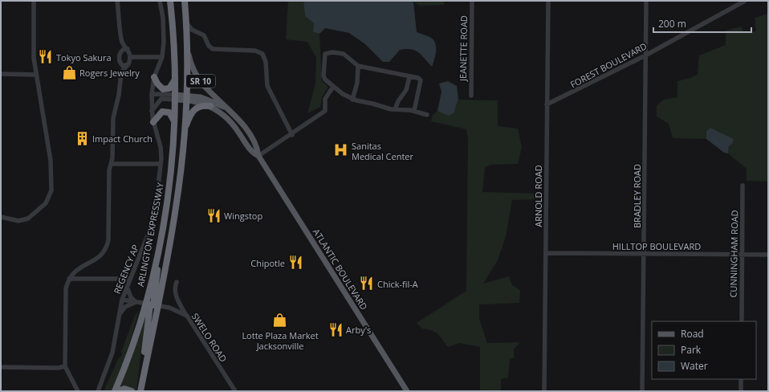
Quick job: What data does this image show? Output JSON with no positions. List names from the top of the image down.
{
  "streets": {
    "highway": ["SR 10", "ARLINGTON EXPRESSWAY", "ATLANTIC BOULEVARD"],
    "street": [
      "JEANETTE ROAD",
      "FOREST BOULEVARD",
      "ARNOLD ROAD",
      "BRADLEY ROAD",
      "HILLTOP BOULEVARD",
      "CUNNINGHAM ROAD",
      "REGENCY AP",
      "SWELO ROAD"
    ]
  },
  "crossings": [
    ["FOREST BOULEVARD", "ARNOLD ROAD"],
    ["FOREST BOULEVARD", "BRADLEY ROAD"],
    ["SR 10", "ARLINGTON EXPRESSWAY"],
    ["SR 10", "ATLANTIC BOULEVARD"],
    ["ARNOLD ROAD", "HILLTOP BOULEVARD"],
    ["BRADLEY ROAD", "HILLTOP BOULEVARD"],
    ["ARLINGTON EXPRESSWAY", "ATLANTIC BOULEVARD"],
    ["ARLINGTON EXPRESSWAY", "SWELO ROAD"],
    ["HILLTOP BOULEVARD", "CUNNINGHAM ROAD"],
    ["REGENCY AP", "SWELO ROAD"]
  ],
  "places": {
    "restaurant": [
      "Tokyo Sakura",
      "Wingstop",
      "Chipotle",
      "Chick-fil-A",
      "Arby's"
    ],
    "shop": ["Rogers Jewelry", "Lotte Plaza Market Jacksonville"],
    "building": ["Impact Church"],
    "hospital": ["Sanitas Medical Center"]
  },
  "legend": ["Road", "Park", "Water"],
  "scale_bar": "200 m"
}
